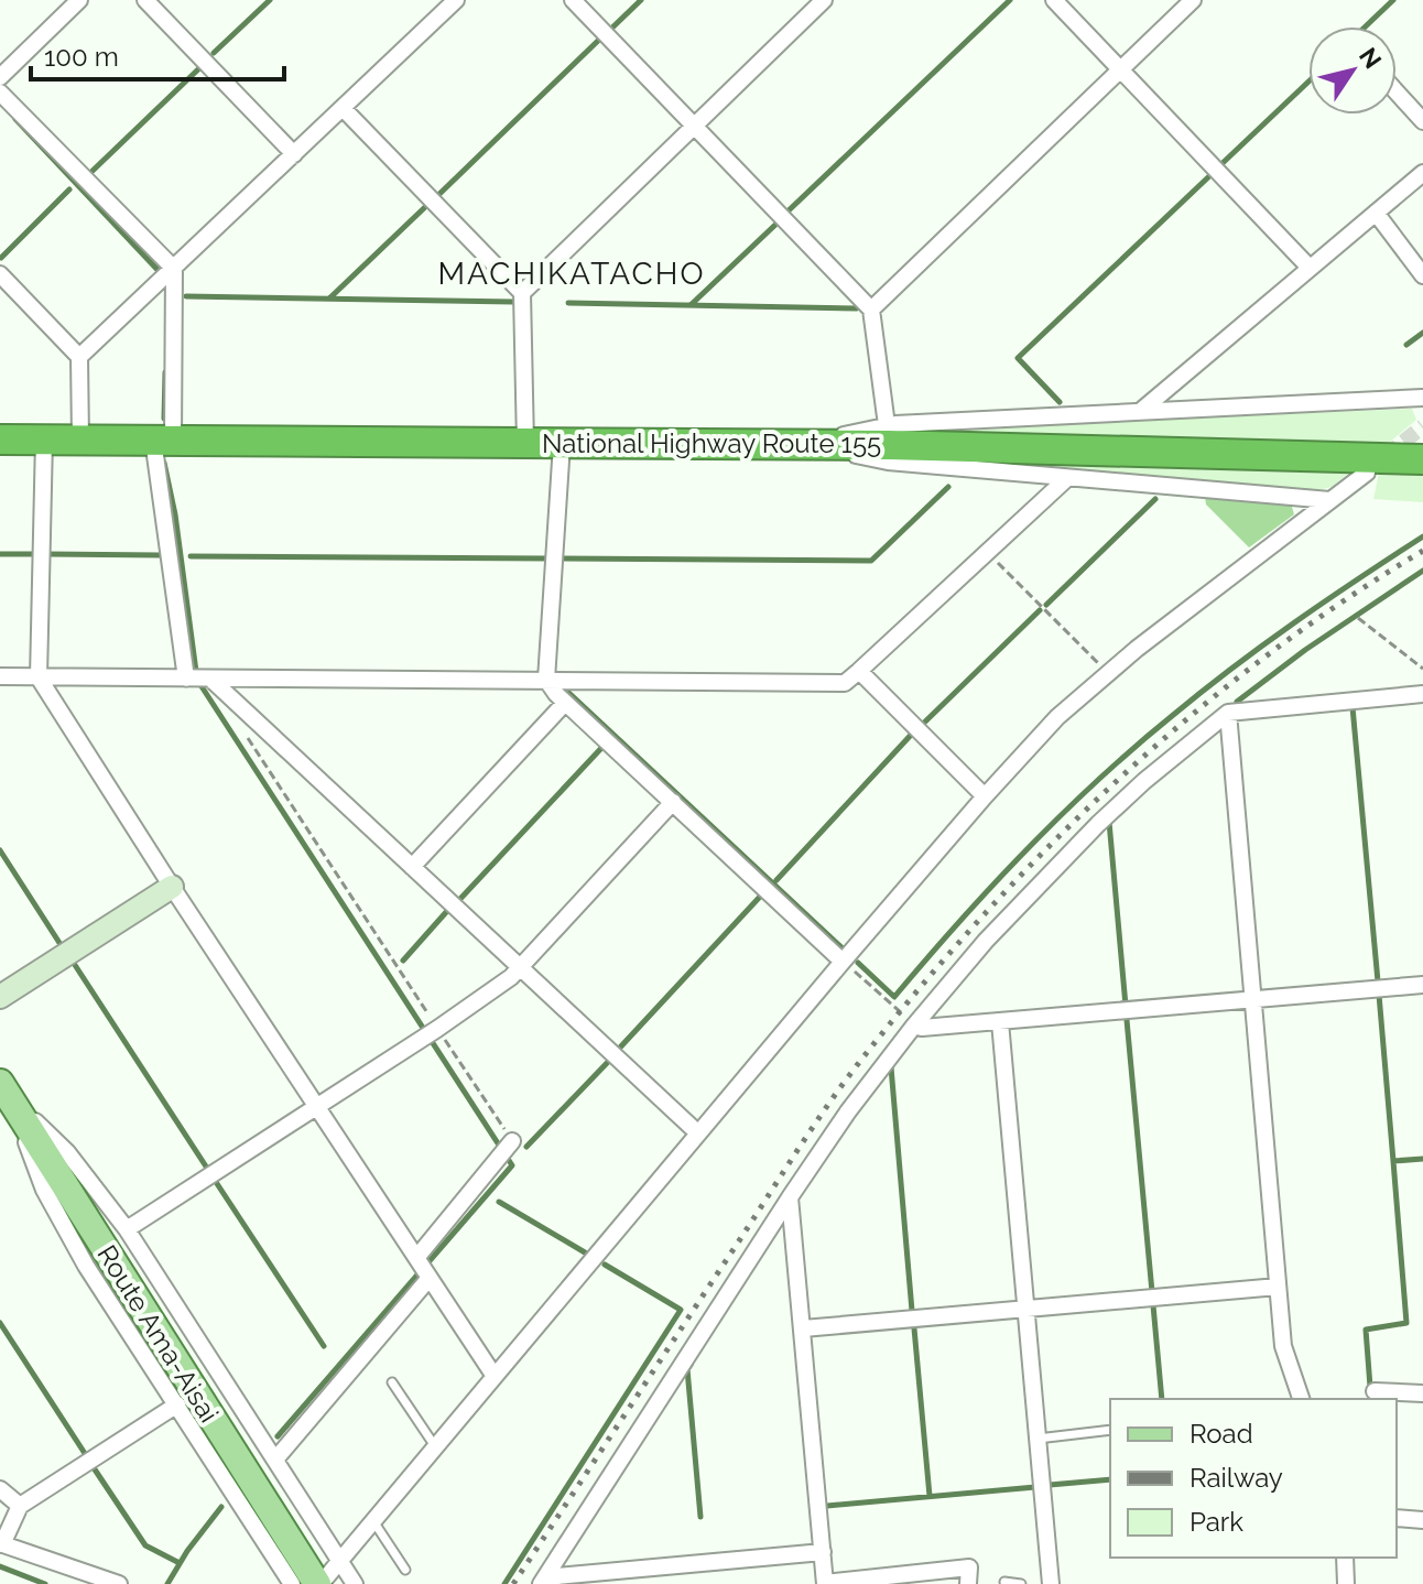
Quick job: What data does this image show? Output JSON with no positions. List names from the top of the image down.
{
  "streets": {
    "highway": ["National Highway Route 155"],
    "main road": ["Route Ama-Aisai"]
  },
  "districts": ["MACHIKATACHO"],
  "legend": ["Road", "Railway", "Park"],
  "scale_bar": "100 m",
  "north": "top right"
}
